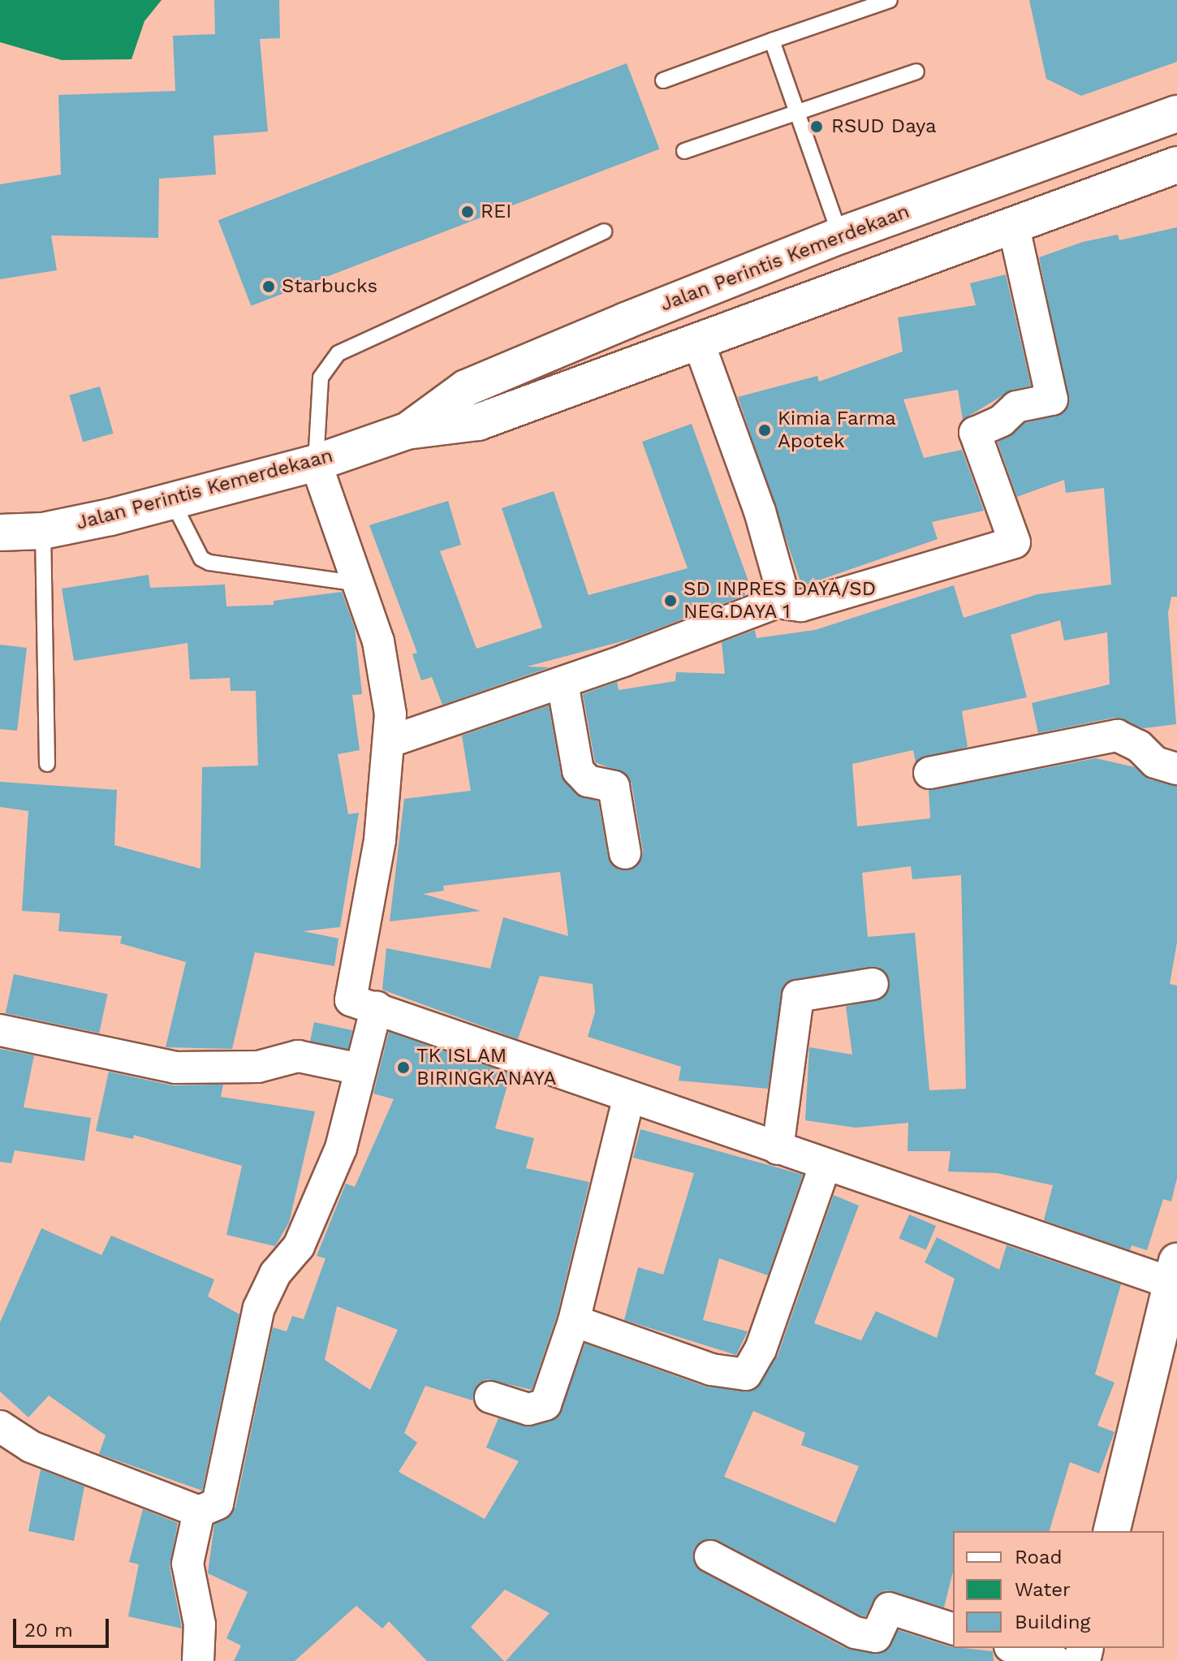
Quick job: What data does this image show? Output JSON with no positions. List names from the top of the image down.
{
  "streets": {
    "main road": ["Jalan Perintis Kemerdekaan"]
  },
  "places": [
    "RSUD Daya",
    "REI",
    "Starbucks",
    "Kimia Farma Apotek",
    "SD INPRES DAYA/SD NEG.DAYA 1",
    "TK ISLAM BIRINGKANAYA"
  ],
  "legend": ["Road", "Water", "Building"],
  "scale_bar": "20 m"
}
